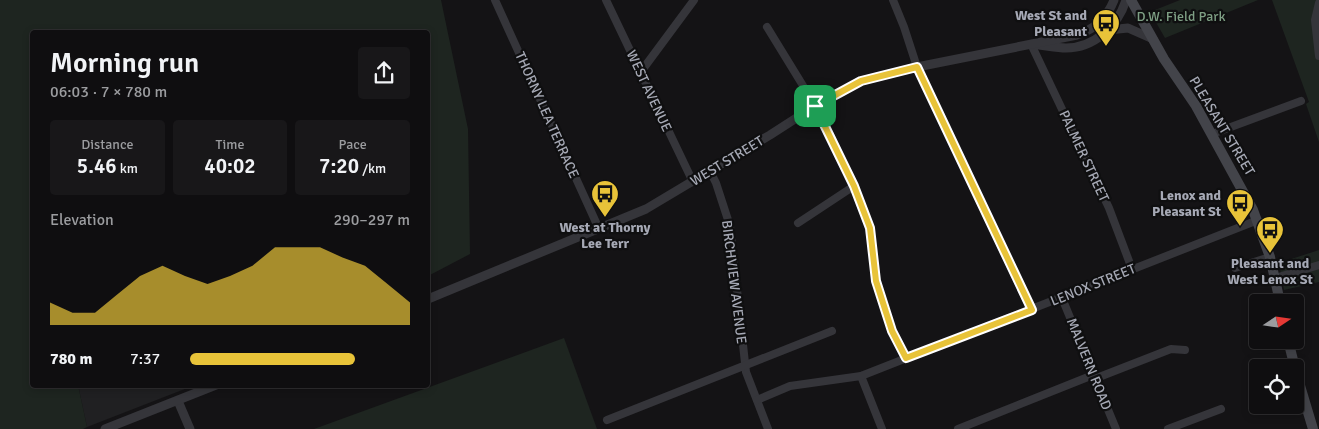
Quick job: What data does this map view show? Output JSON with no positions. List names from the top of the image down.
{
  "streets": {
    "main road": ["PLEASANT STREET"],
    "street": [
      "WEST AVENUE",
      "THORNY LEA TERRACE",
      "PALMER STREET",
      "WEST STREET",
      "BIRCHVIEW AVENUE",
      "LENOX STREET",
      "MALVERN ROAD"
    ]
  },
  "crossings": [
    ["WEST AVENUE", "WEST STREET"],
    ["THORNY LEA TERRACE", "WEST STREET"],
    ["PLEASANT STREET", "LENOX STREET"],
    ["PALMER STREET", "WEST STREET"],
    ["PALMER STREET", "LENOX STREET"],
    ["WEST STREET", "BIRCHVIEW AVENUE"],
    ["BIRCHVIEW AVENUE", "LENOX STREET"],
    ["LENOX STREET", "MALVERN ROAD"]
  ],
  "parks": ["D.W. Field Park"],
  "places": {
    "bus stop": [
      "West St and Pleasant",
      "West at Thorny Lee Terr",
      "Lenox and Pleasant St",
      "Pleasant and West Lenox St"
    ]
  },
  "north": "right",
  "page": {
    "heading": ["Morning run", "06:03 · 7 × 780 m"],
    "stats": [
      ["Distance", "5.46 km"],
      ["Time", "40:02"],
      ["Pace", "7:20 /km"]
    ],
    "chart": ["Elevation", "290–297 m"],
    "list": [
      {
        "name": "780 m",
        "note": "7:37"
      }
    ]
  }
}
